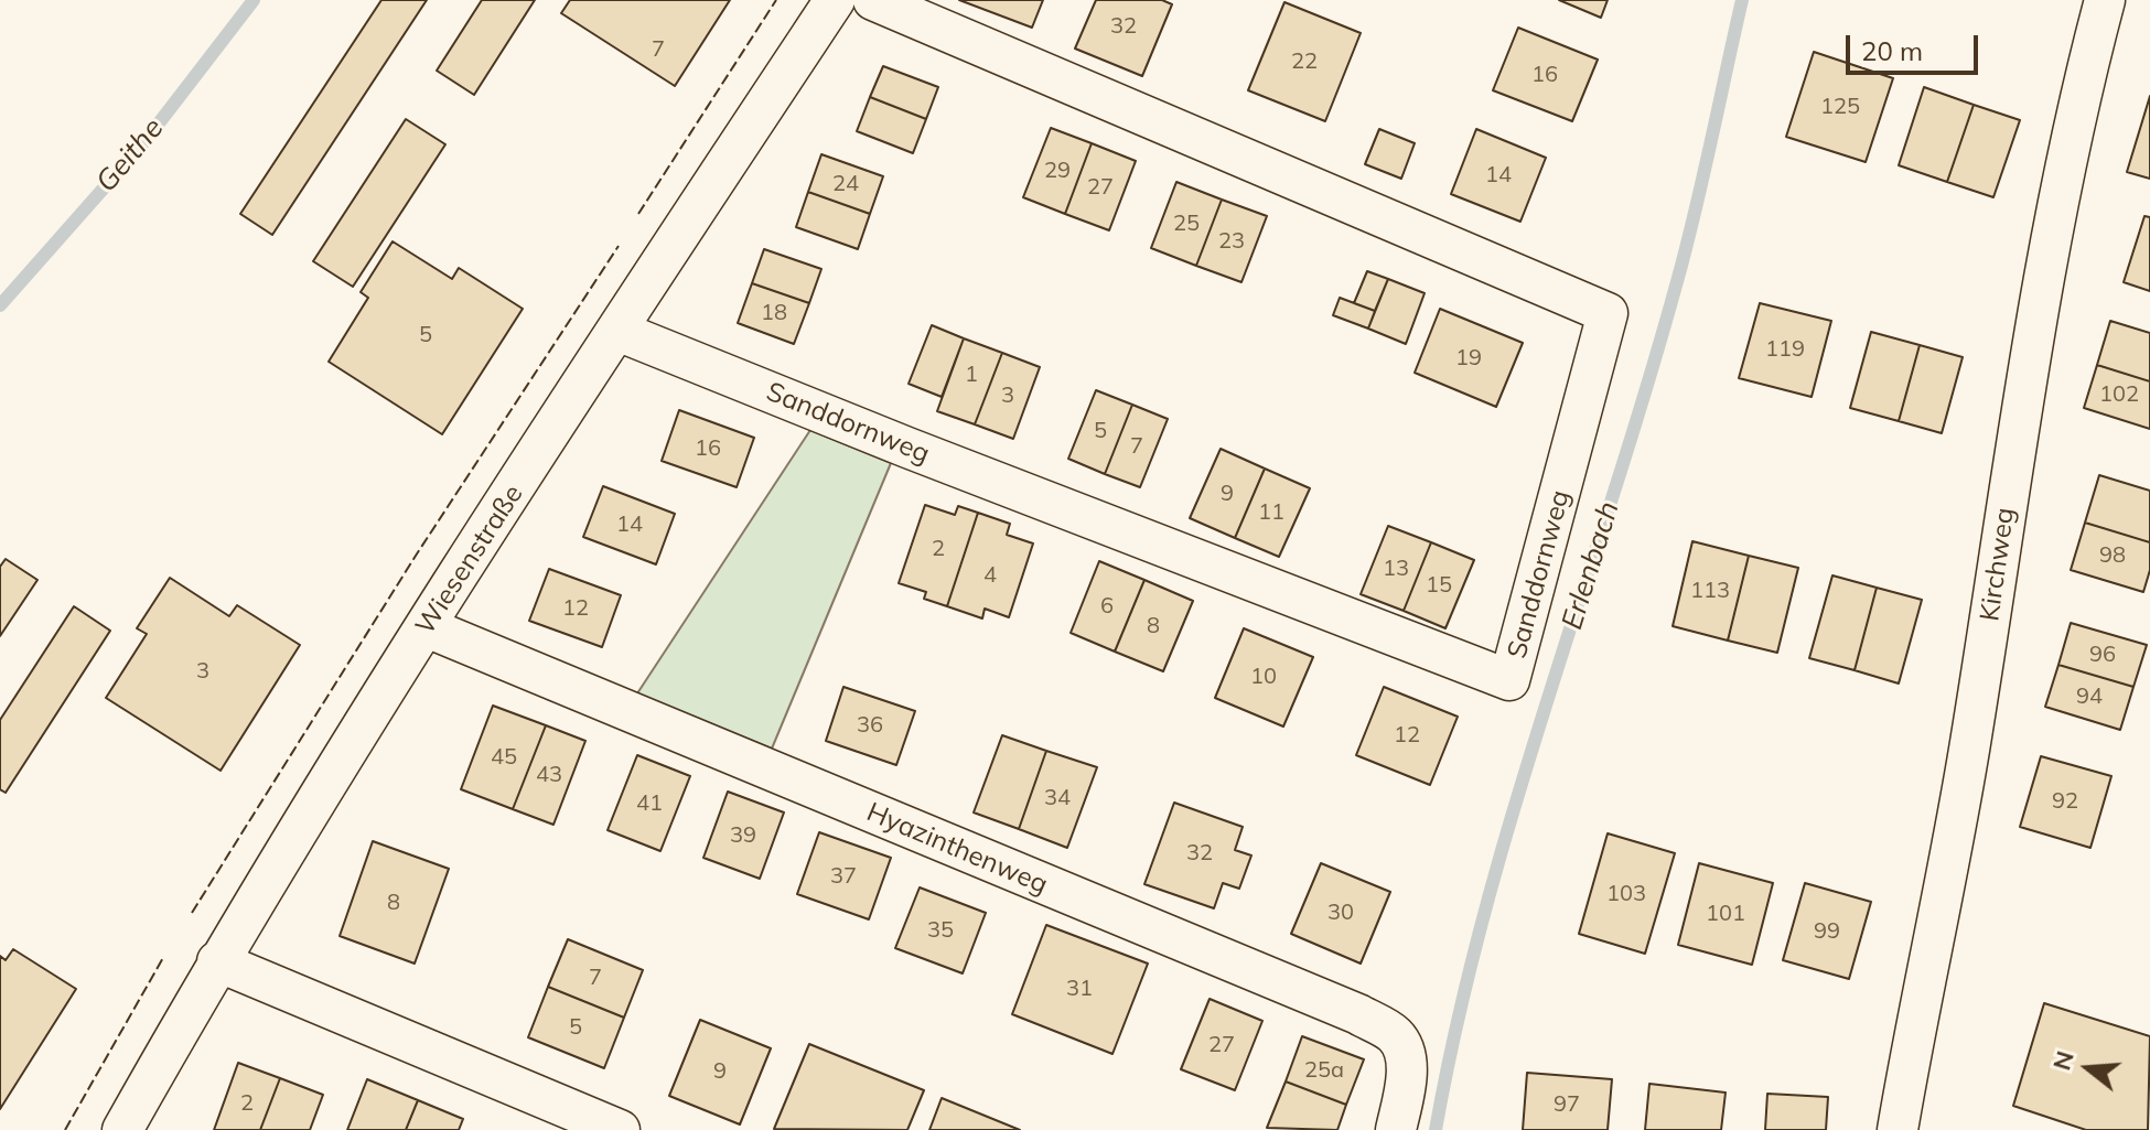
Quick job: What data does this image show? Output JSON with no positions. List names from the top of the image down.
{
  "streets": {
    "street": [
      "Sanddornweg",
      "Wiesenstraße",
      "Kirchweg",
      "Hyazinthenweg"
    ]
  },
  "crossings": [
    ["Sanddornweg", "Wiesenstraße"],
    ["Wiesenstraße", "Hyazinthenweg"]
  ],
  "water": ["Geithe", "Erlenbach"],
  "house_numbers": [
    "32",
    "7",
    "22",
    "16",
    "125",
    "29",
    "14",
    "24",
    "27",
    "25",
    "23",
    "18",
    "5",
    "119",
    "19",
    "1",
    "102",
    "3",
    "5",
    "7",
    "16",
    "9",
    "11",
    "14",
    "2",
    "98",
    "13",
    "4",
    "15",
    "113",
    "6",
    "12",
    "8",
    "96",
    "3",
    "10",
    "94",
    "36",
    "12",
    "45",
    "43",
    "34",
    "92",
    "41",
    "39",
    "32",
    "37",
    "103",
    "8",
    "30",
    "101",
    "35",
    "99",
    "7",
    "31",
    "5",
    "27",
    "25a",
    "9",
    "2",
    "97"
  ],
  "scale_bar": "20 m",
  "north": "left"
}
